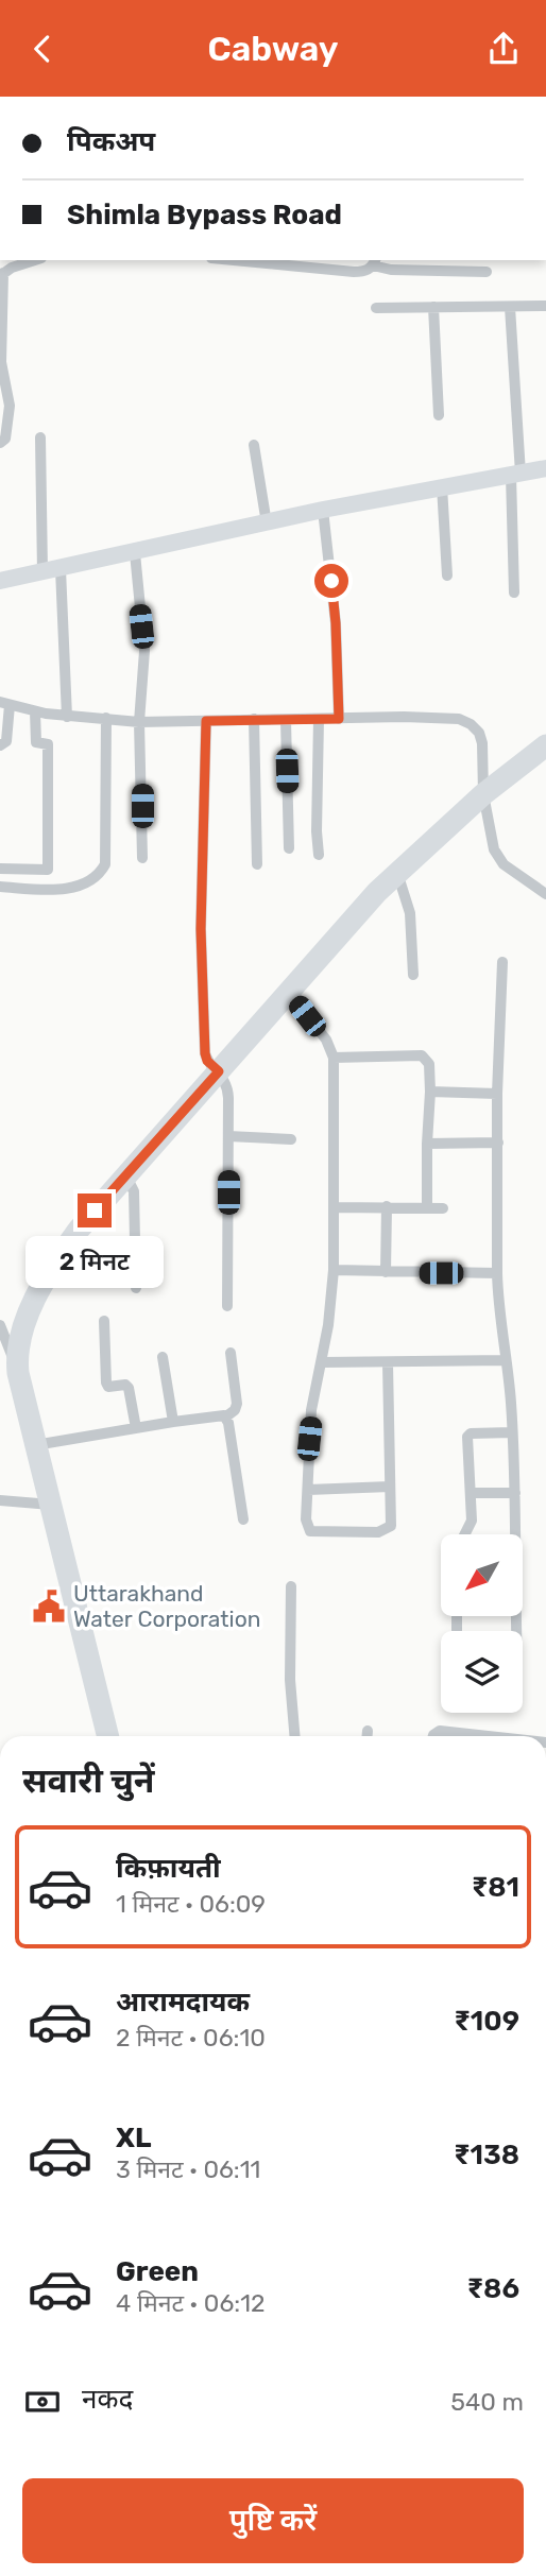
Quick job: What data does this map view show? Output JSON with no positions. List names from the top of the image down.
{
  "places": {
    "public building": ["Uttarakhand Water Corporation"]
  },
  "north": "bottom left",
  "page": {
    "header": "Cabway",
    "banner": ["पिकअप", "Shimla Bypass Road"],
    "bubble": "2 मिनट",
    "heading": "सवारी चुनें",
    "list": [
      {
        "name": "किफ़ायती",
        "note": "1 मिनट · 06:09",
        "value": "₹81"
      },
      {
        "name": "आरामदायक",
        "note": "2 मिनट · 06:10",
        "value": "₹109"
      },
      {
        "name": "XL",
        "note": "3 मिनट · 06:11",
        "value": "₹138"
      },
      {
        "name": "Green",
        "note": "4 मिनट · 06:12",
        "value": "₹86"
      }
    ],
    "pay": ["नकद", "540 m"],
    "buttons": "पुष्टि करें"
  }
}
